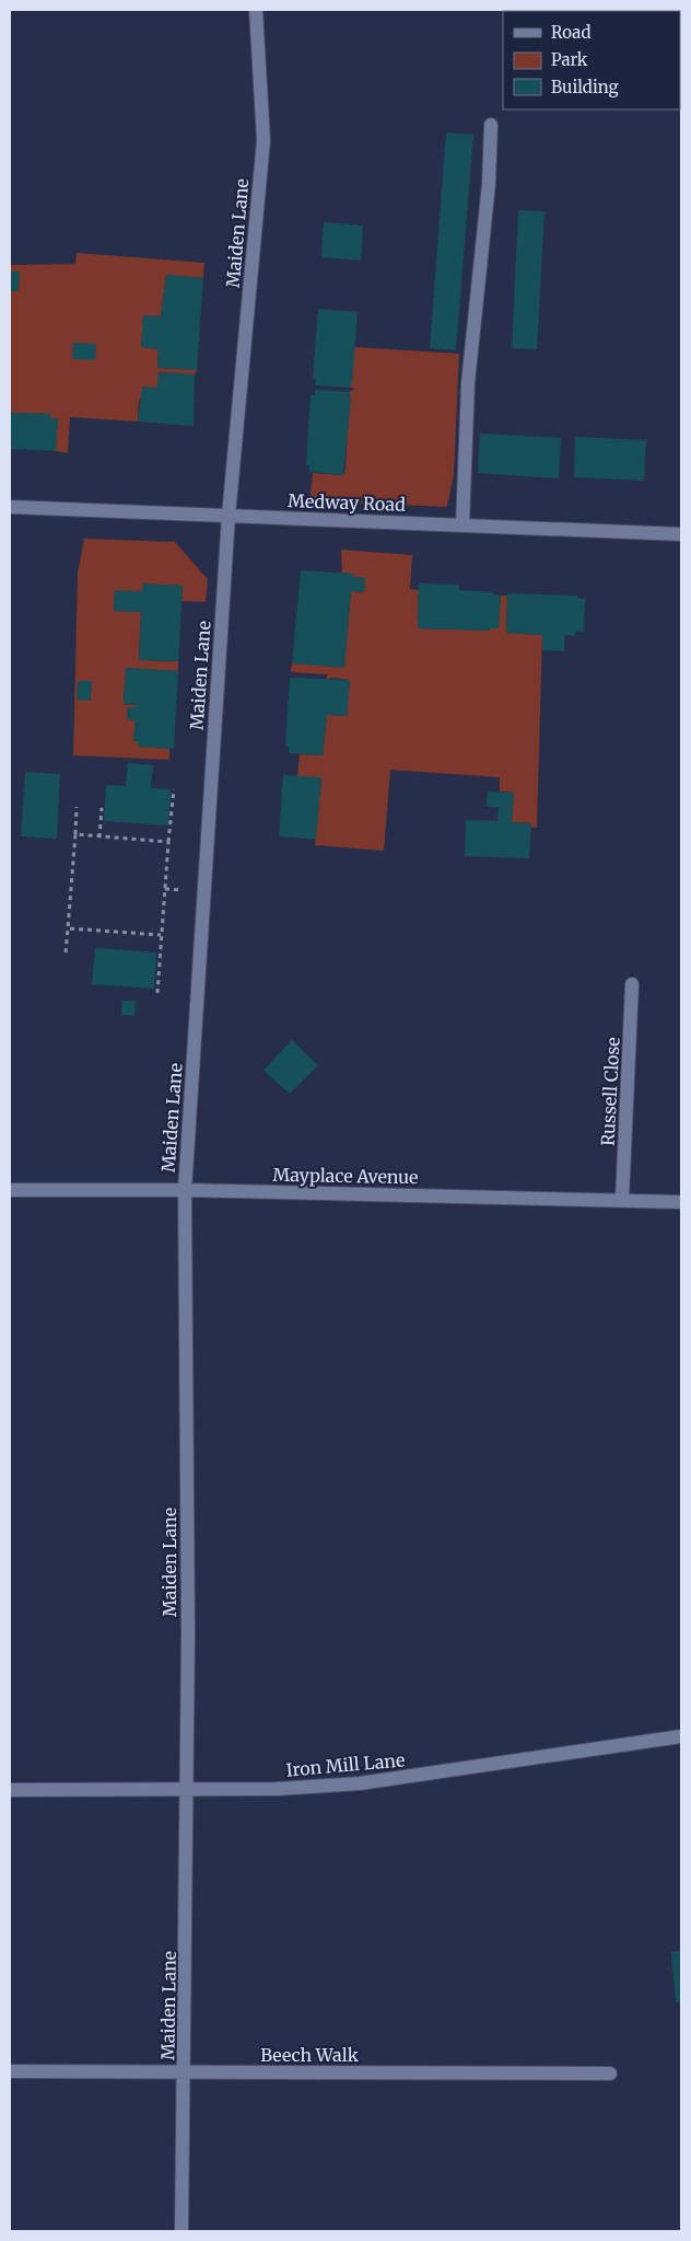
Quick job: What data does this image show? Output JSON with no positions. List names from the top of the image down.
{
  "streets": {
    "street": [
      "Maiden Lane",
      "Medway Road",
      "Russell Close",
      "Mayplace Avenue",
      "Iron Mill Lane",
      "Beech Walk"
    ]
  },
  "crossings": [
    ["Maiden Lane", "Medway Road"],
    ["Maiden Lane", "Mayplace Avenue"],
    ["Maiden Lane", "Iron Mill Lane"],
    ["Maiden Lane", "Beech Walk"],
    ["Russell Close", "Mayplace Avenue"]
  ],
  "legend": ["Road", "Park", "Building"]
}
